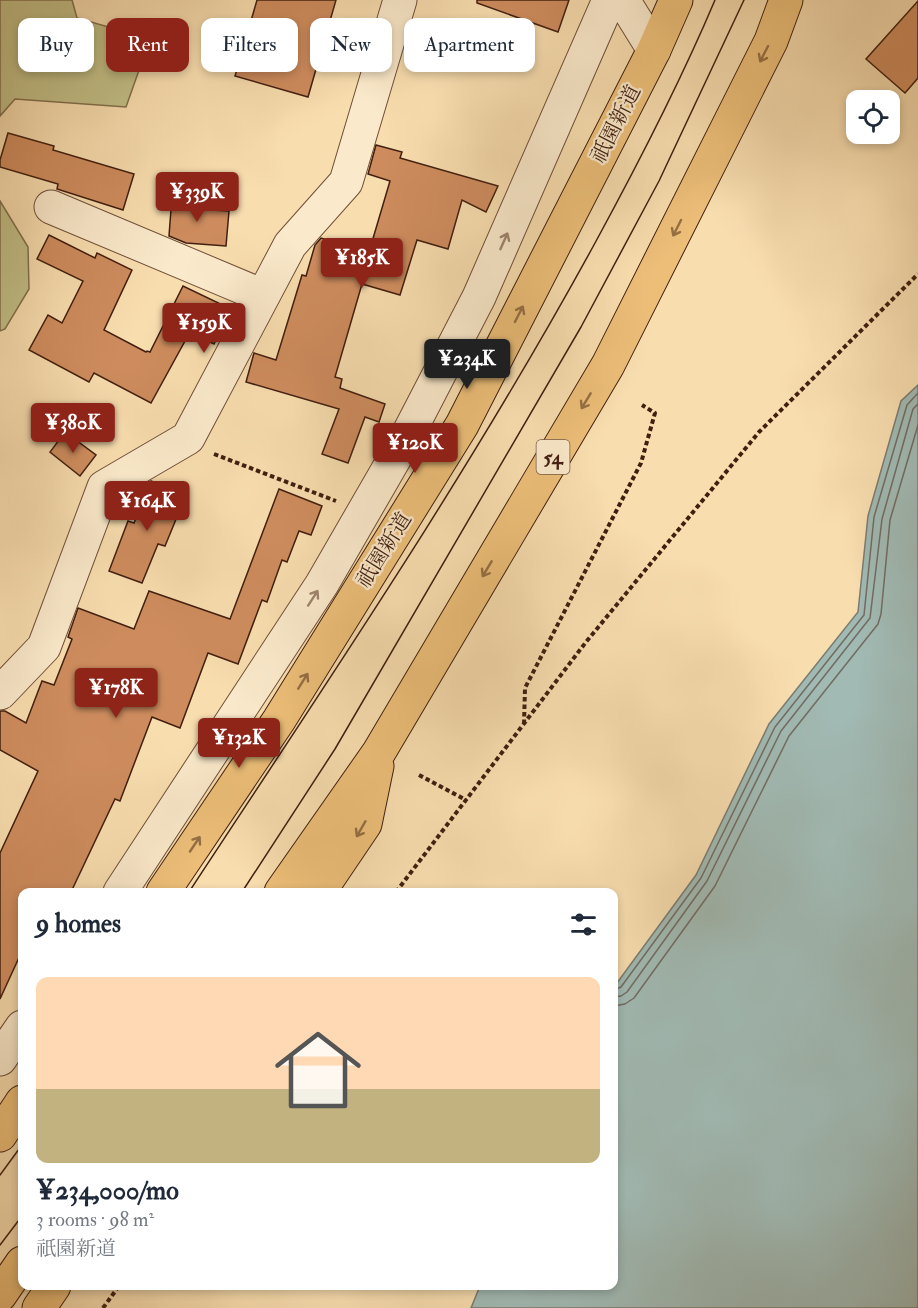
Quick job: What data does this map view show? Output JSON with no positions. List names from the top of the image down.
{
  "streets": {
    "highway": ["祇園新道", "54"]
  },
  "page": {
    "chip": [
      "Buy",
      "Rent",
      "Filters",
      "New",
      "Apartment"
    ],
    "price": [
      "¥339K",
      "¥185K",
      "¥159K",
      "¥234K",
      "¥380K",
      "¥120K",
      "¥164K",
      "¥178K",
      "¥132K"
    ],
    "heading": "9 homes",
    "list": [
      {
        "name": "¥234,000/mo",
        "note": "3 rooms · 98 m² · 祇園新道"
      }
    ]
  }
}
